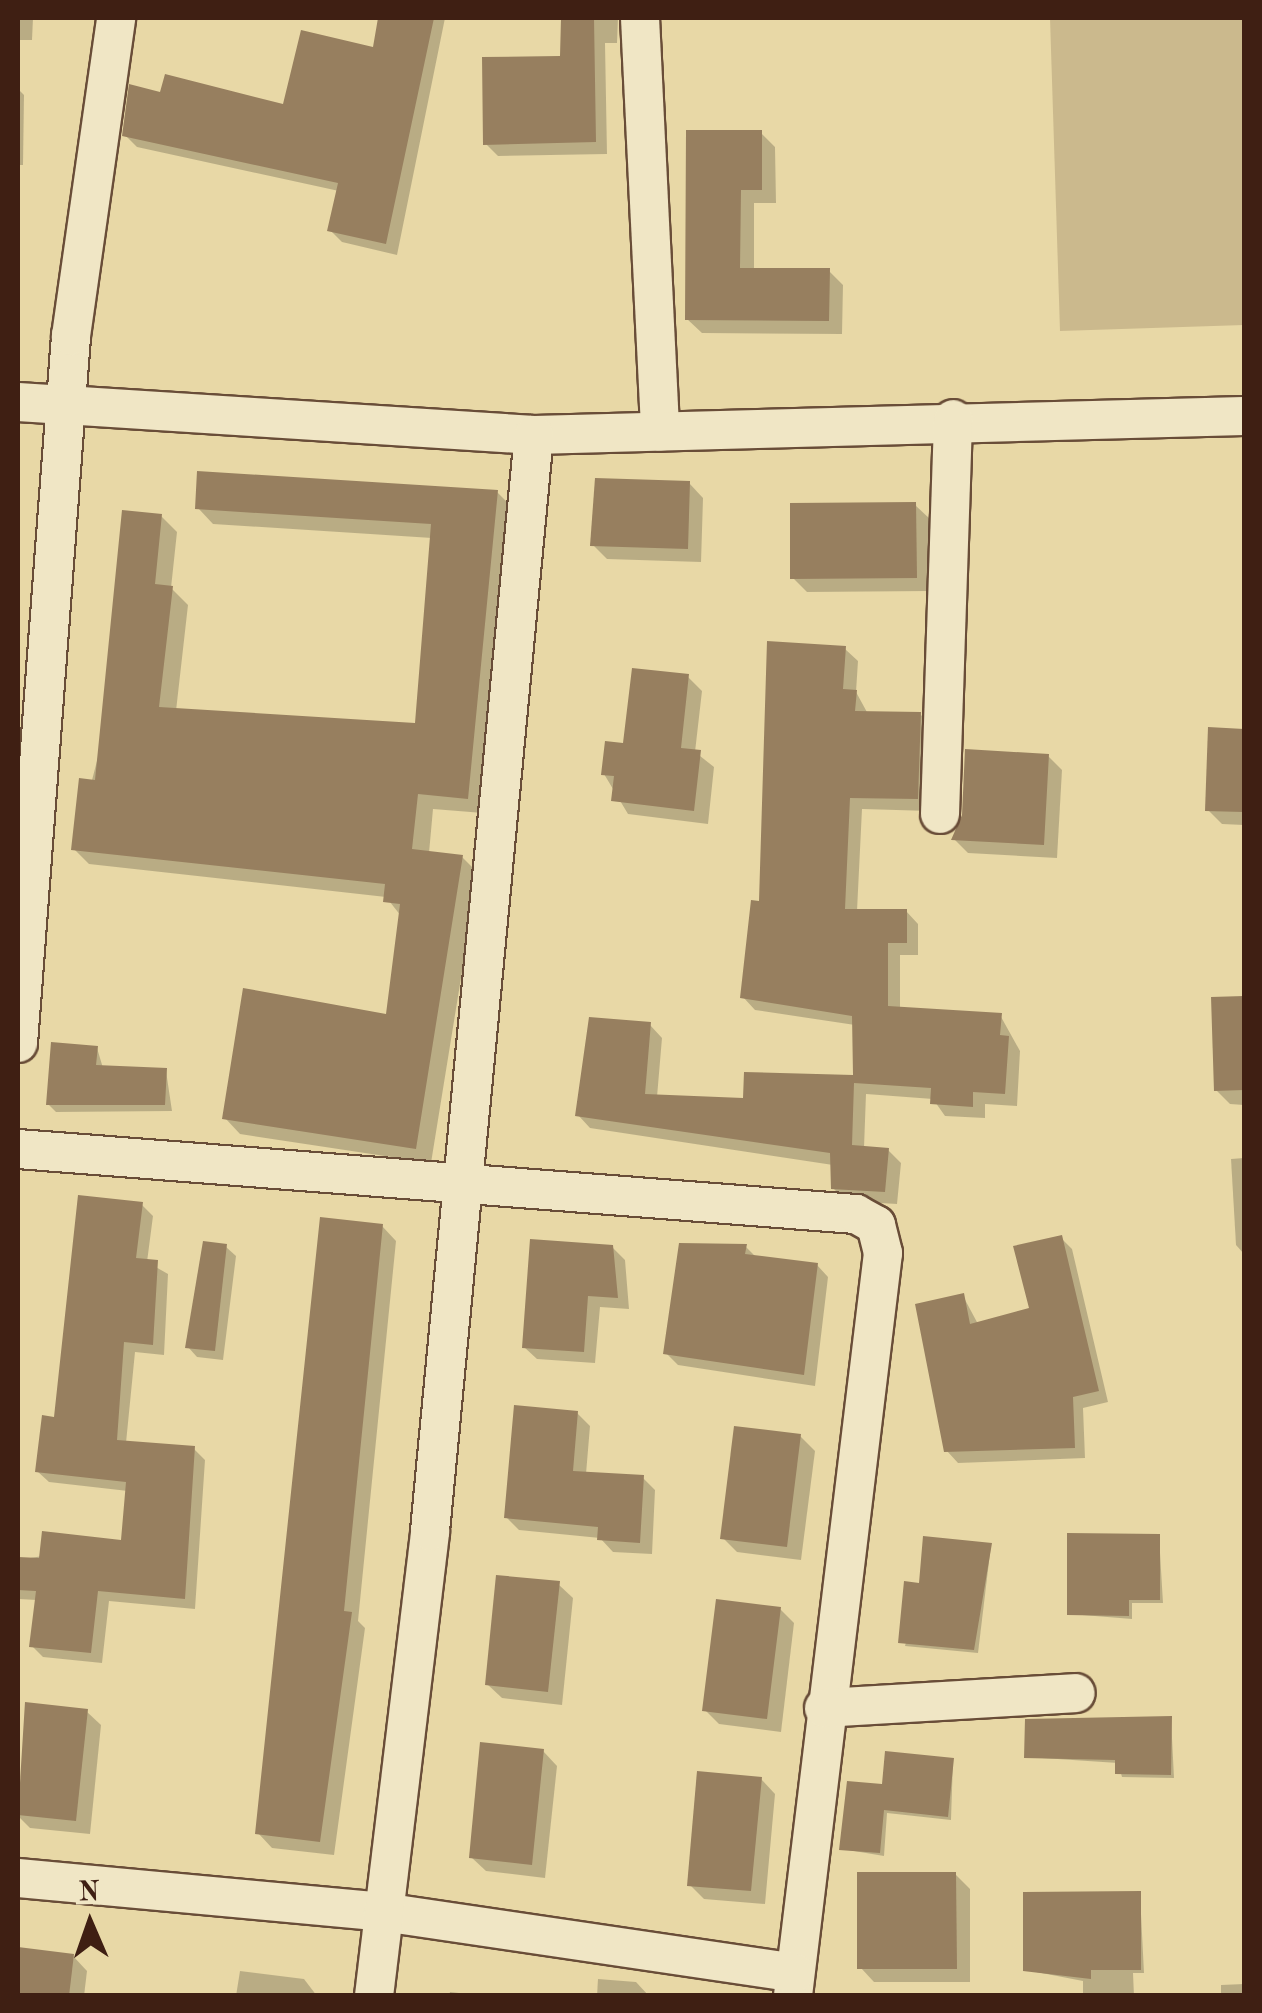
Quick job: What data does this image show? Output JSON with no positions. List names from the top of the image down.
{
  "north": "top"
}
